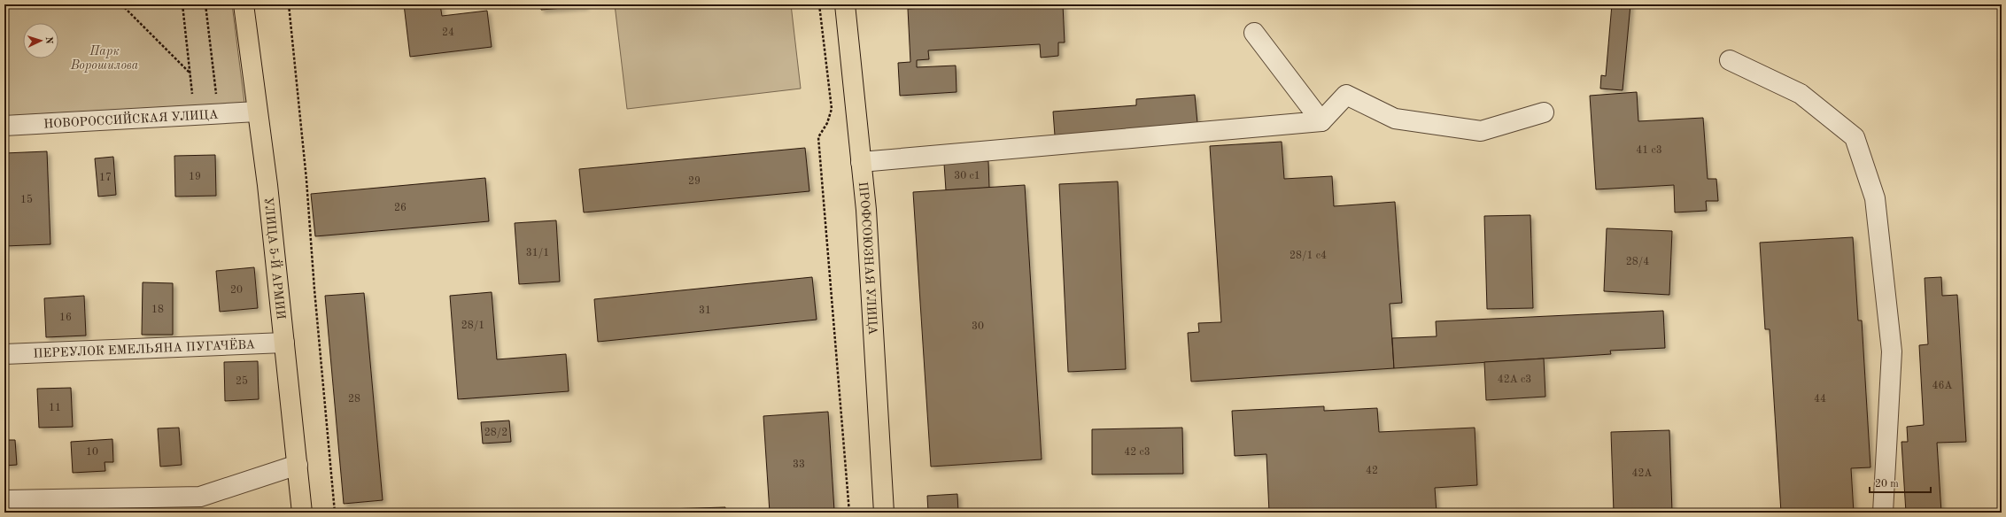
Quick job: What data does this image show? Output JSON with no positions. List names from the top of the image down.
{
  "streets": {
    "main road": ["УЛИЦА 5-Й АРМИИ", "ПРОФСОЮЗНАЯ УЛИЦА"],
    "street": ["НОВОРОССИЙСКАЯ УЛИЦА", "ПЕРЕУЛОК ЕМЕЛЬЯНА ПУГАЧЁВА"]
  },
  "crossings": [
    ["НОВОРОССИЙСКАЯ УЛИЦА", "УЛИЦА 5-Й АРМИИ"],
    ["УЛИЦА 5-Й АРМИИ", "ПЕРЕУЛОК ЕМЕЛЬЯНА ПУГАЧЁВА"]
  ],
  "parks": ["Парк Ворошилова"],
  "house_numbers": [
    "24",
    "41 с3",
    "30 с1",
    "19",
    "17",
    "29",
    "15",
    "26",
    "31/1",
    "28/1 с4",
    "28/4",
    "20",
    "18",
    "31",
    "16",
    "28/1",
    "30",
    "42А с3",
    "25",
    "46А",
    "28",
    "44",
    "11",
    "28/2",
    "10",
    "42 с3",
    "33",
    "42",
    "42А"
  ],
  "scale_bar": "20 m",
  "north": "right"
}
